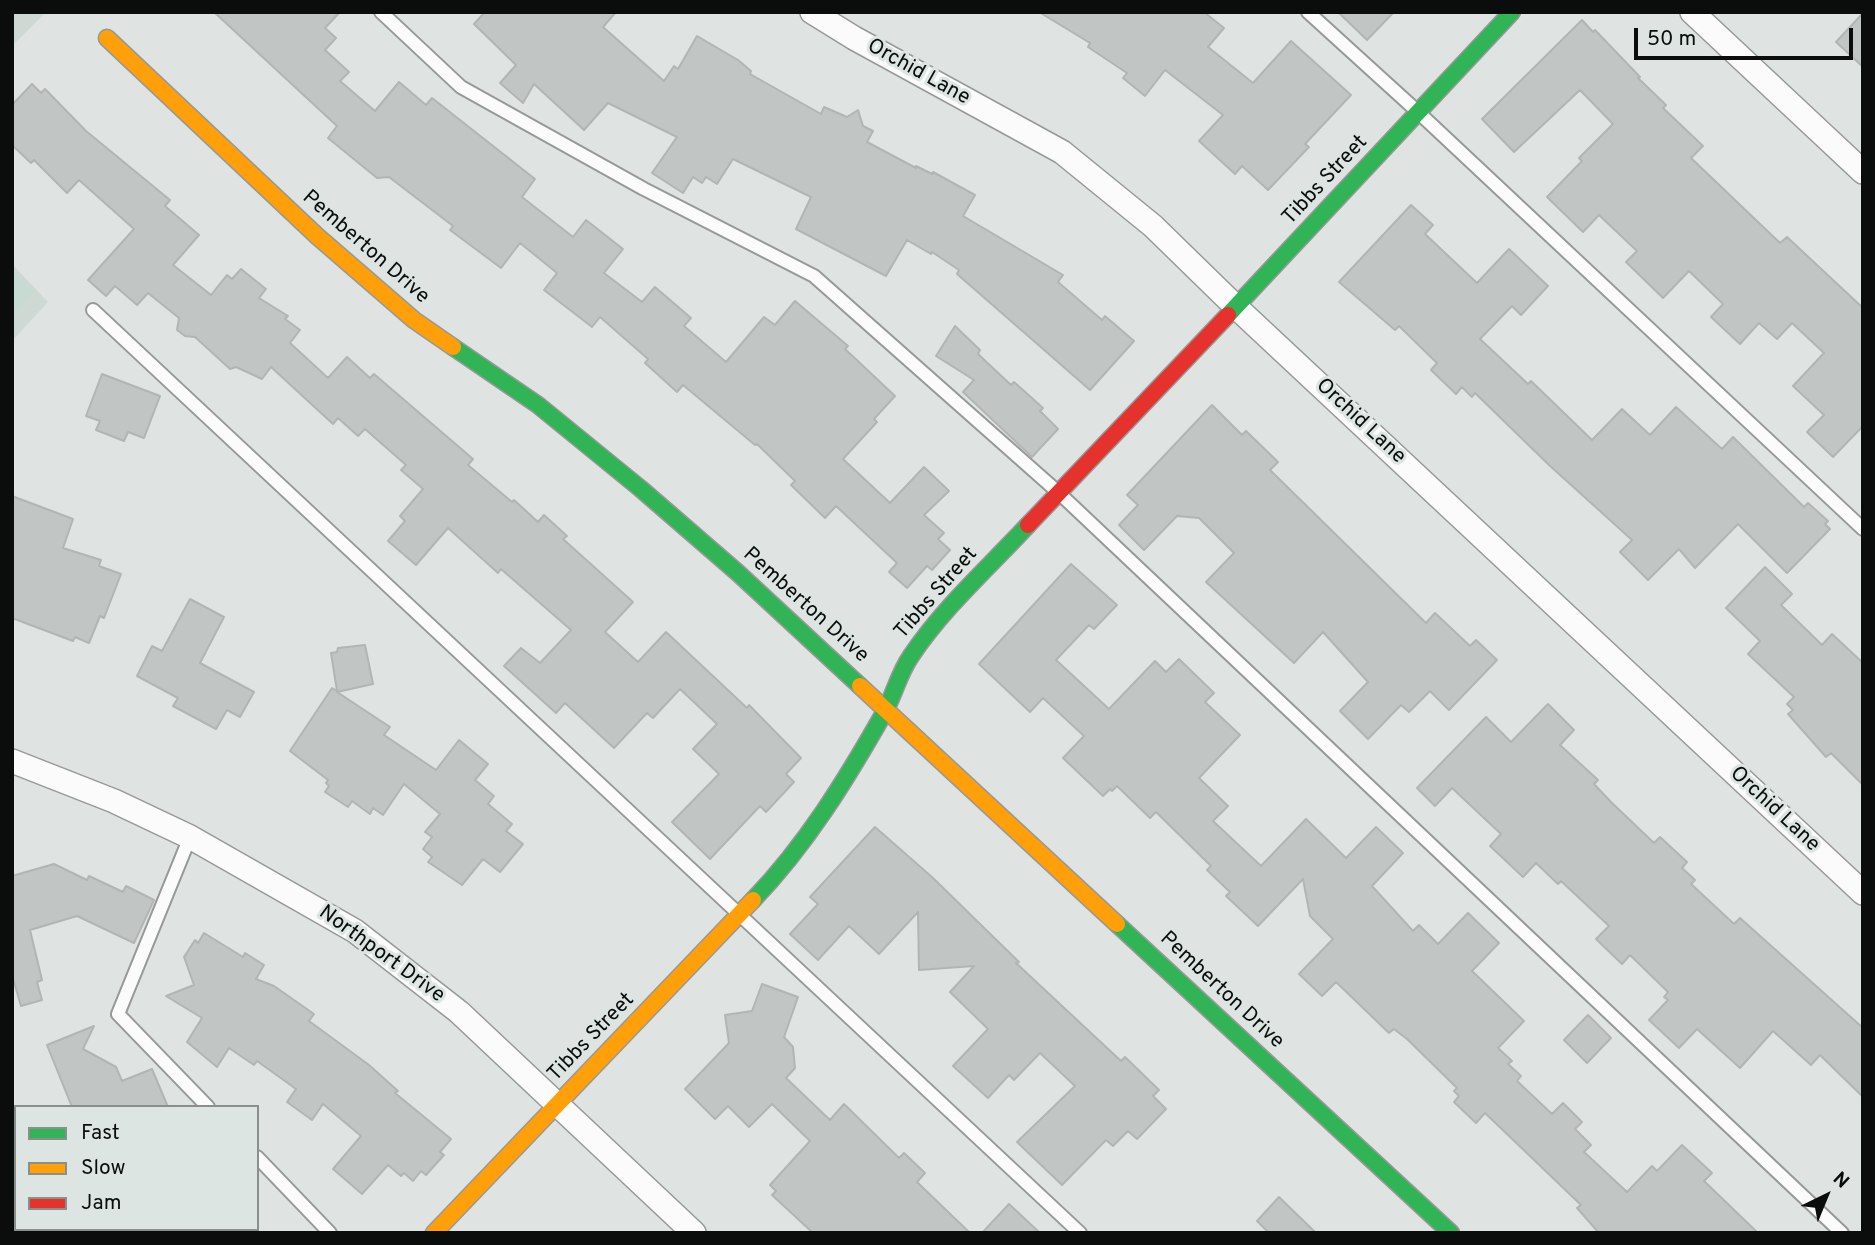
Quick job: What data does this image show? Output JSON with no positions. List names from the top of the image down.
{
  "streets": {
    "street": [
      "Orchid Lane",
      "Tibbs Street",
      "Pemberton Drive",
      "Northport Drive"
    ]
  },
  "crossings": [
    ["Orchid Lane", "Tibbs Street"],
    ["Tibbs Street", "Pemberton Drive"],
    ["Tibbs Street", "Northport Drive"]
  ],
  "legend": ["Fast", "Slow", "Jam"],
  "scale_bar": "50 m",
  "north": "top right"
}
